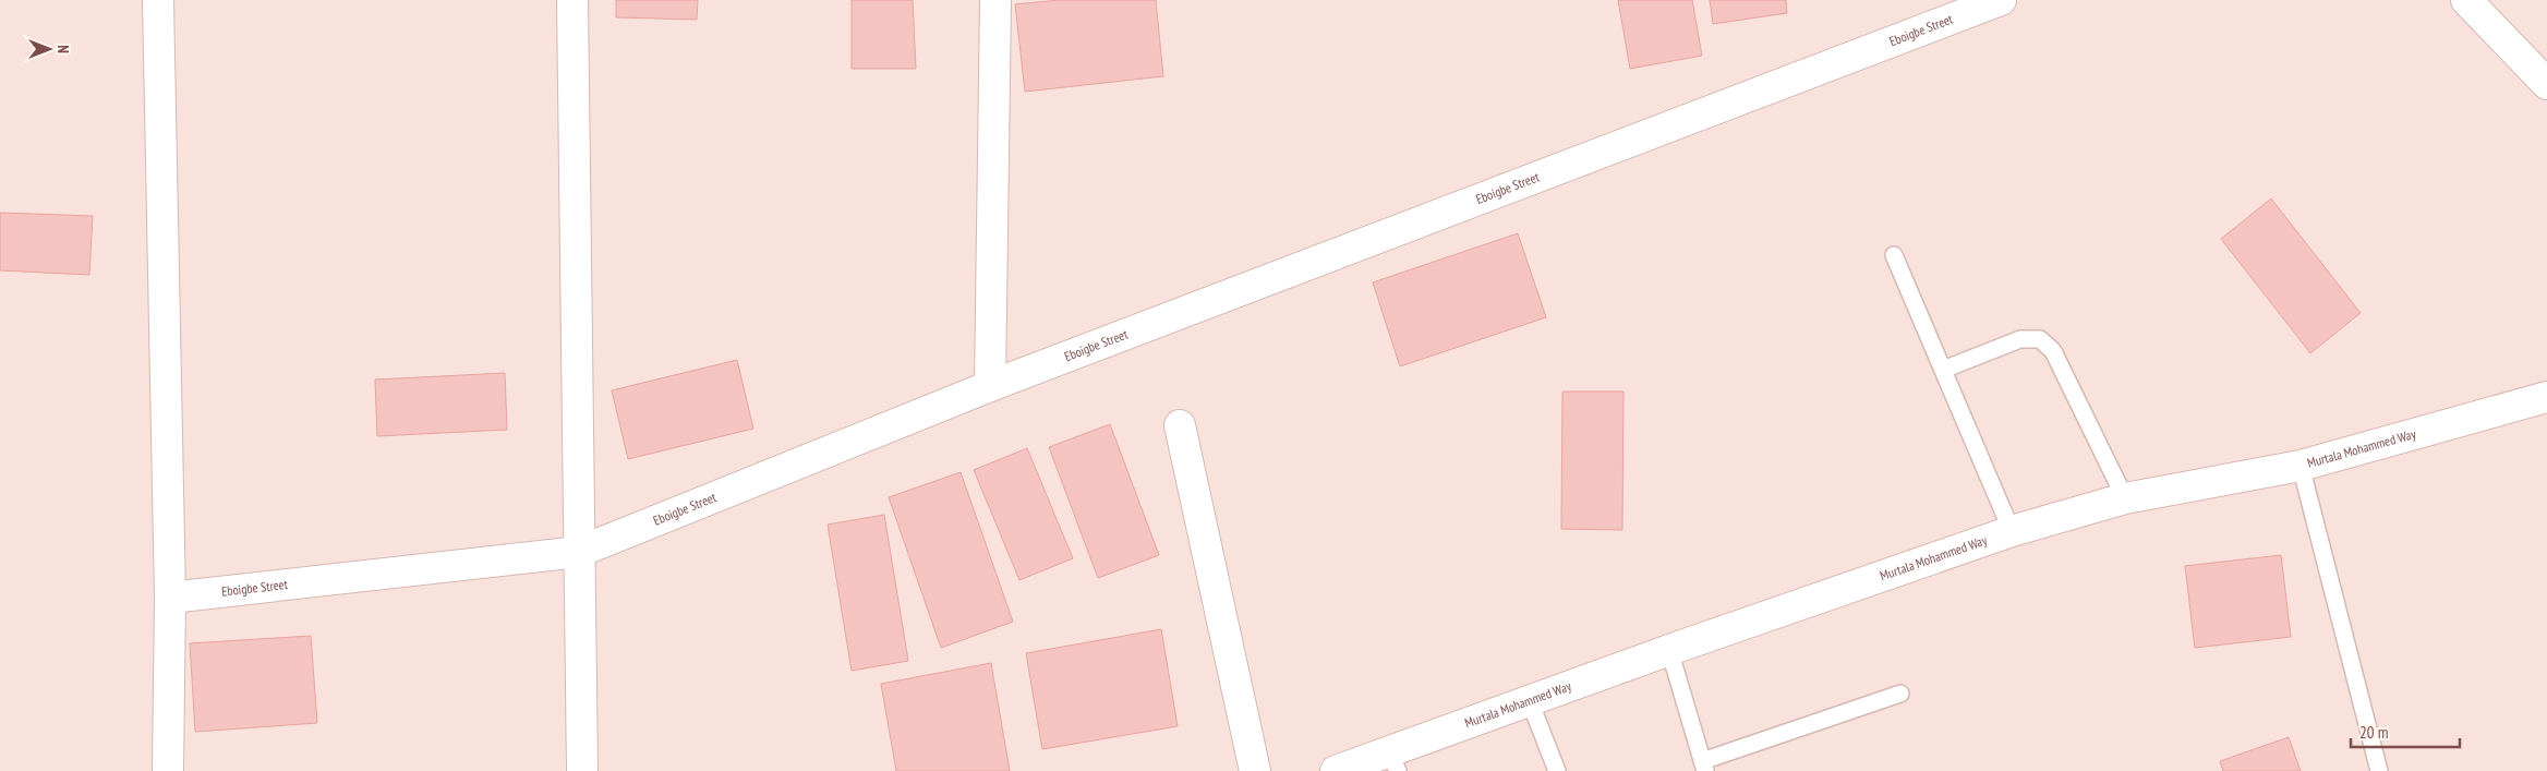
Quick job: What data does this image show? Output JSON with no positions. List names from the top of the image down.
{
  "streets": {
    "street": ["Eboigbe Street", "Murtala Mohammed Way"]
  },
  "scale_bar": "20 m",
  "north": "right"
}
